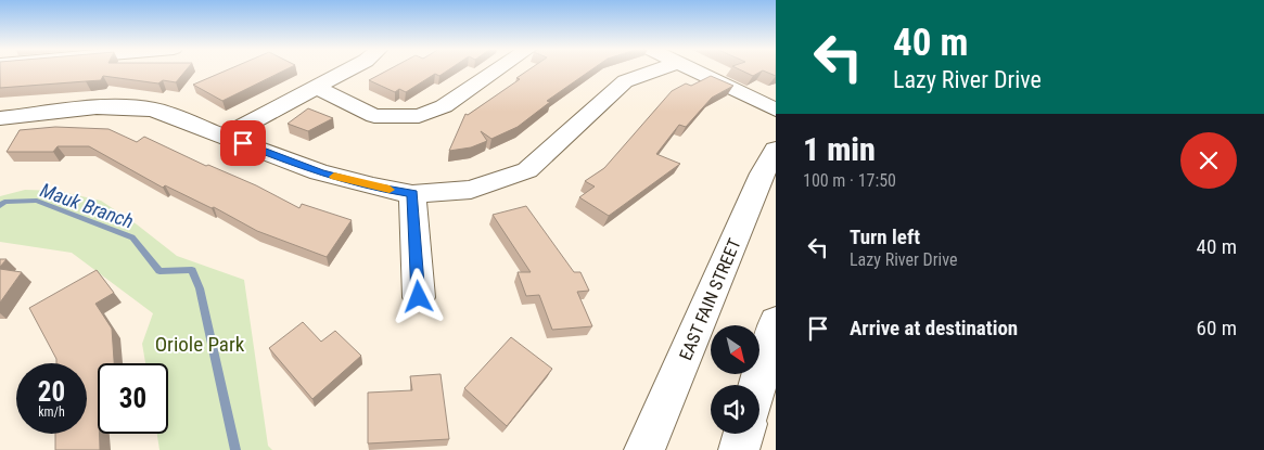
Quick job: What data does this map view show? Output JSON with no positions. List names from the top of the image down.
{
  "streets": {
    "street": ["EAST FAIN STREET"]
  },
  "water": ["Mauk Branch"],
  "parks": ["Oriole Park"],
  "north": "bottom right",
  "page": {
    "turn": ["40 m", "Lazy River Drive"],
    "heading": ["1 min", "100 m · 17:50"],
    "list": [
      {
        "name": "Turn left",
        "note": "Lazy River Drive",
        "value": "40 m"
      },
      {
        "name": "Arrive at destination",
        "value": "60 m"
      }
    ],
    "speed": "20 km/h",
    "limit": "30"
  }
}
